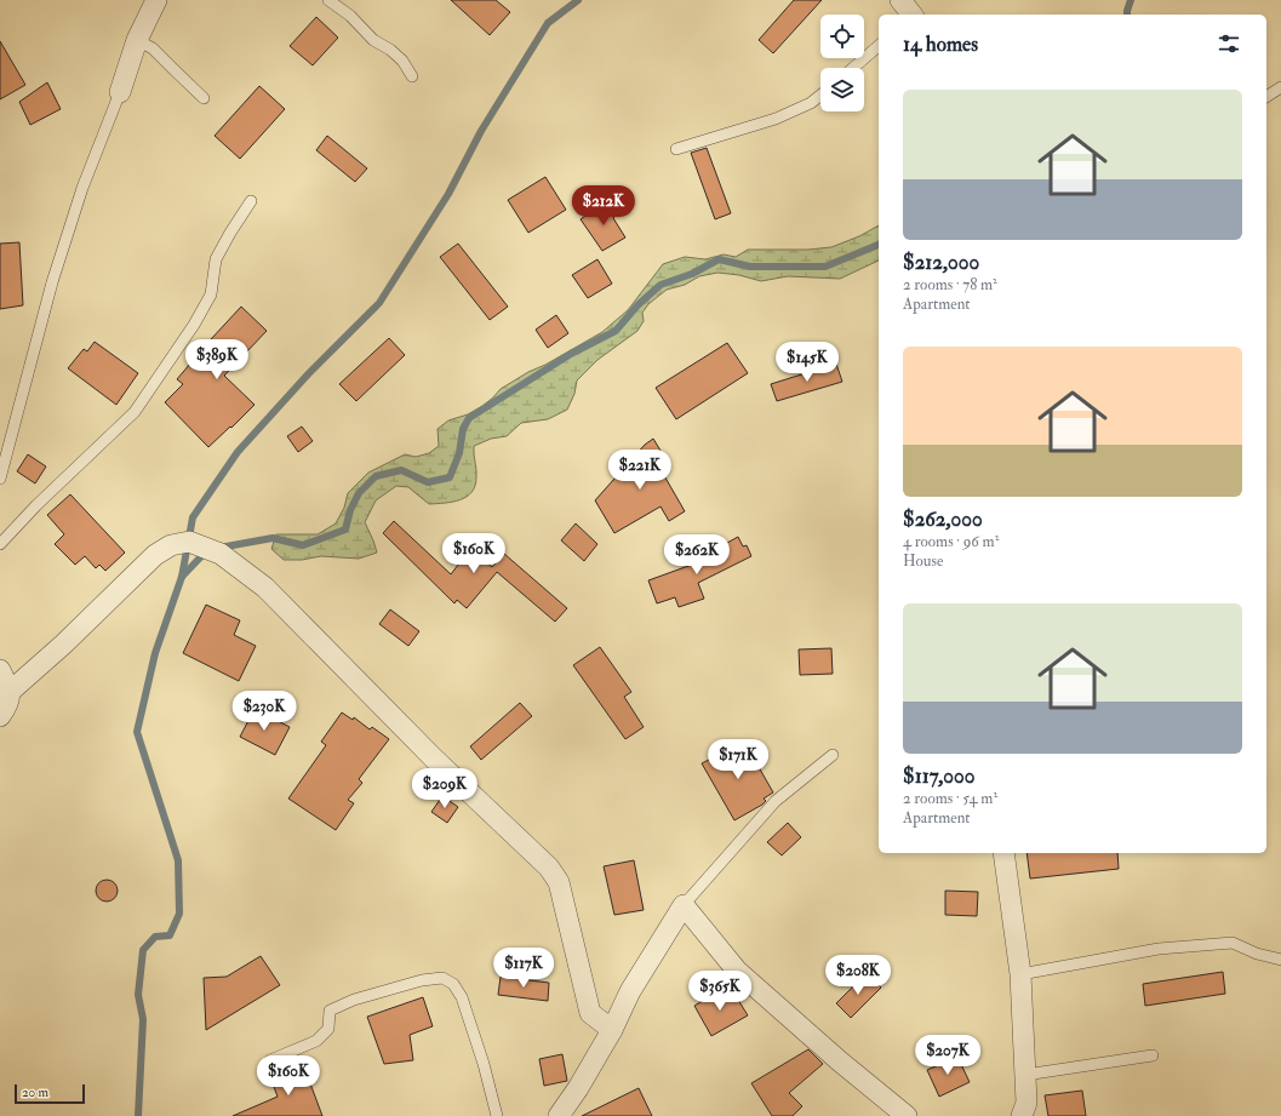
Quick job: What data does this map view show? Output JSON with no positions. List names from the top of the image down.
{
  "scale_bar": "20 m",
  "page": {
    "heading": "14 homes",
    "list": [
      {
        "name": "$212,000",
        "note": "2 rooms · 78 m² · Apartment"
      },
      {
        "name": "$262,000",
        "note": "4 rooms · 96 m² · House"
      },
      {
        "name": "$117,000",
        "note": "2 rooms · 54 m² · Apartment"
      }
    ],
    "price": [
      "$212K",
      "$389K",
      "$145K",
      "$221K",
      "$160K",
      "$262K",
      "$230K",
      "$171K",
      "$209K",
      "$117K",
      "$208K",
      "$365K",
      "$207K",
      "$160K"
    ],
    "scale": "20 m"
  }
}
